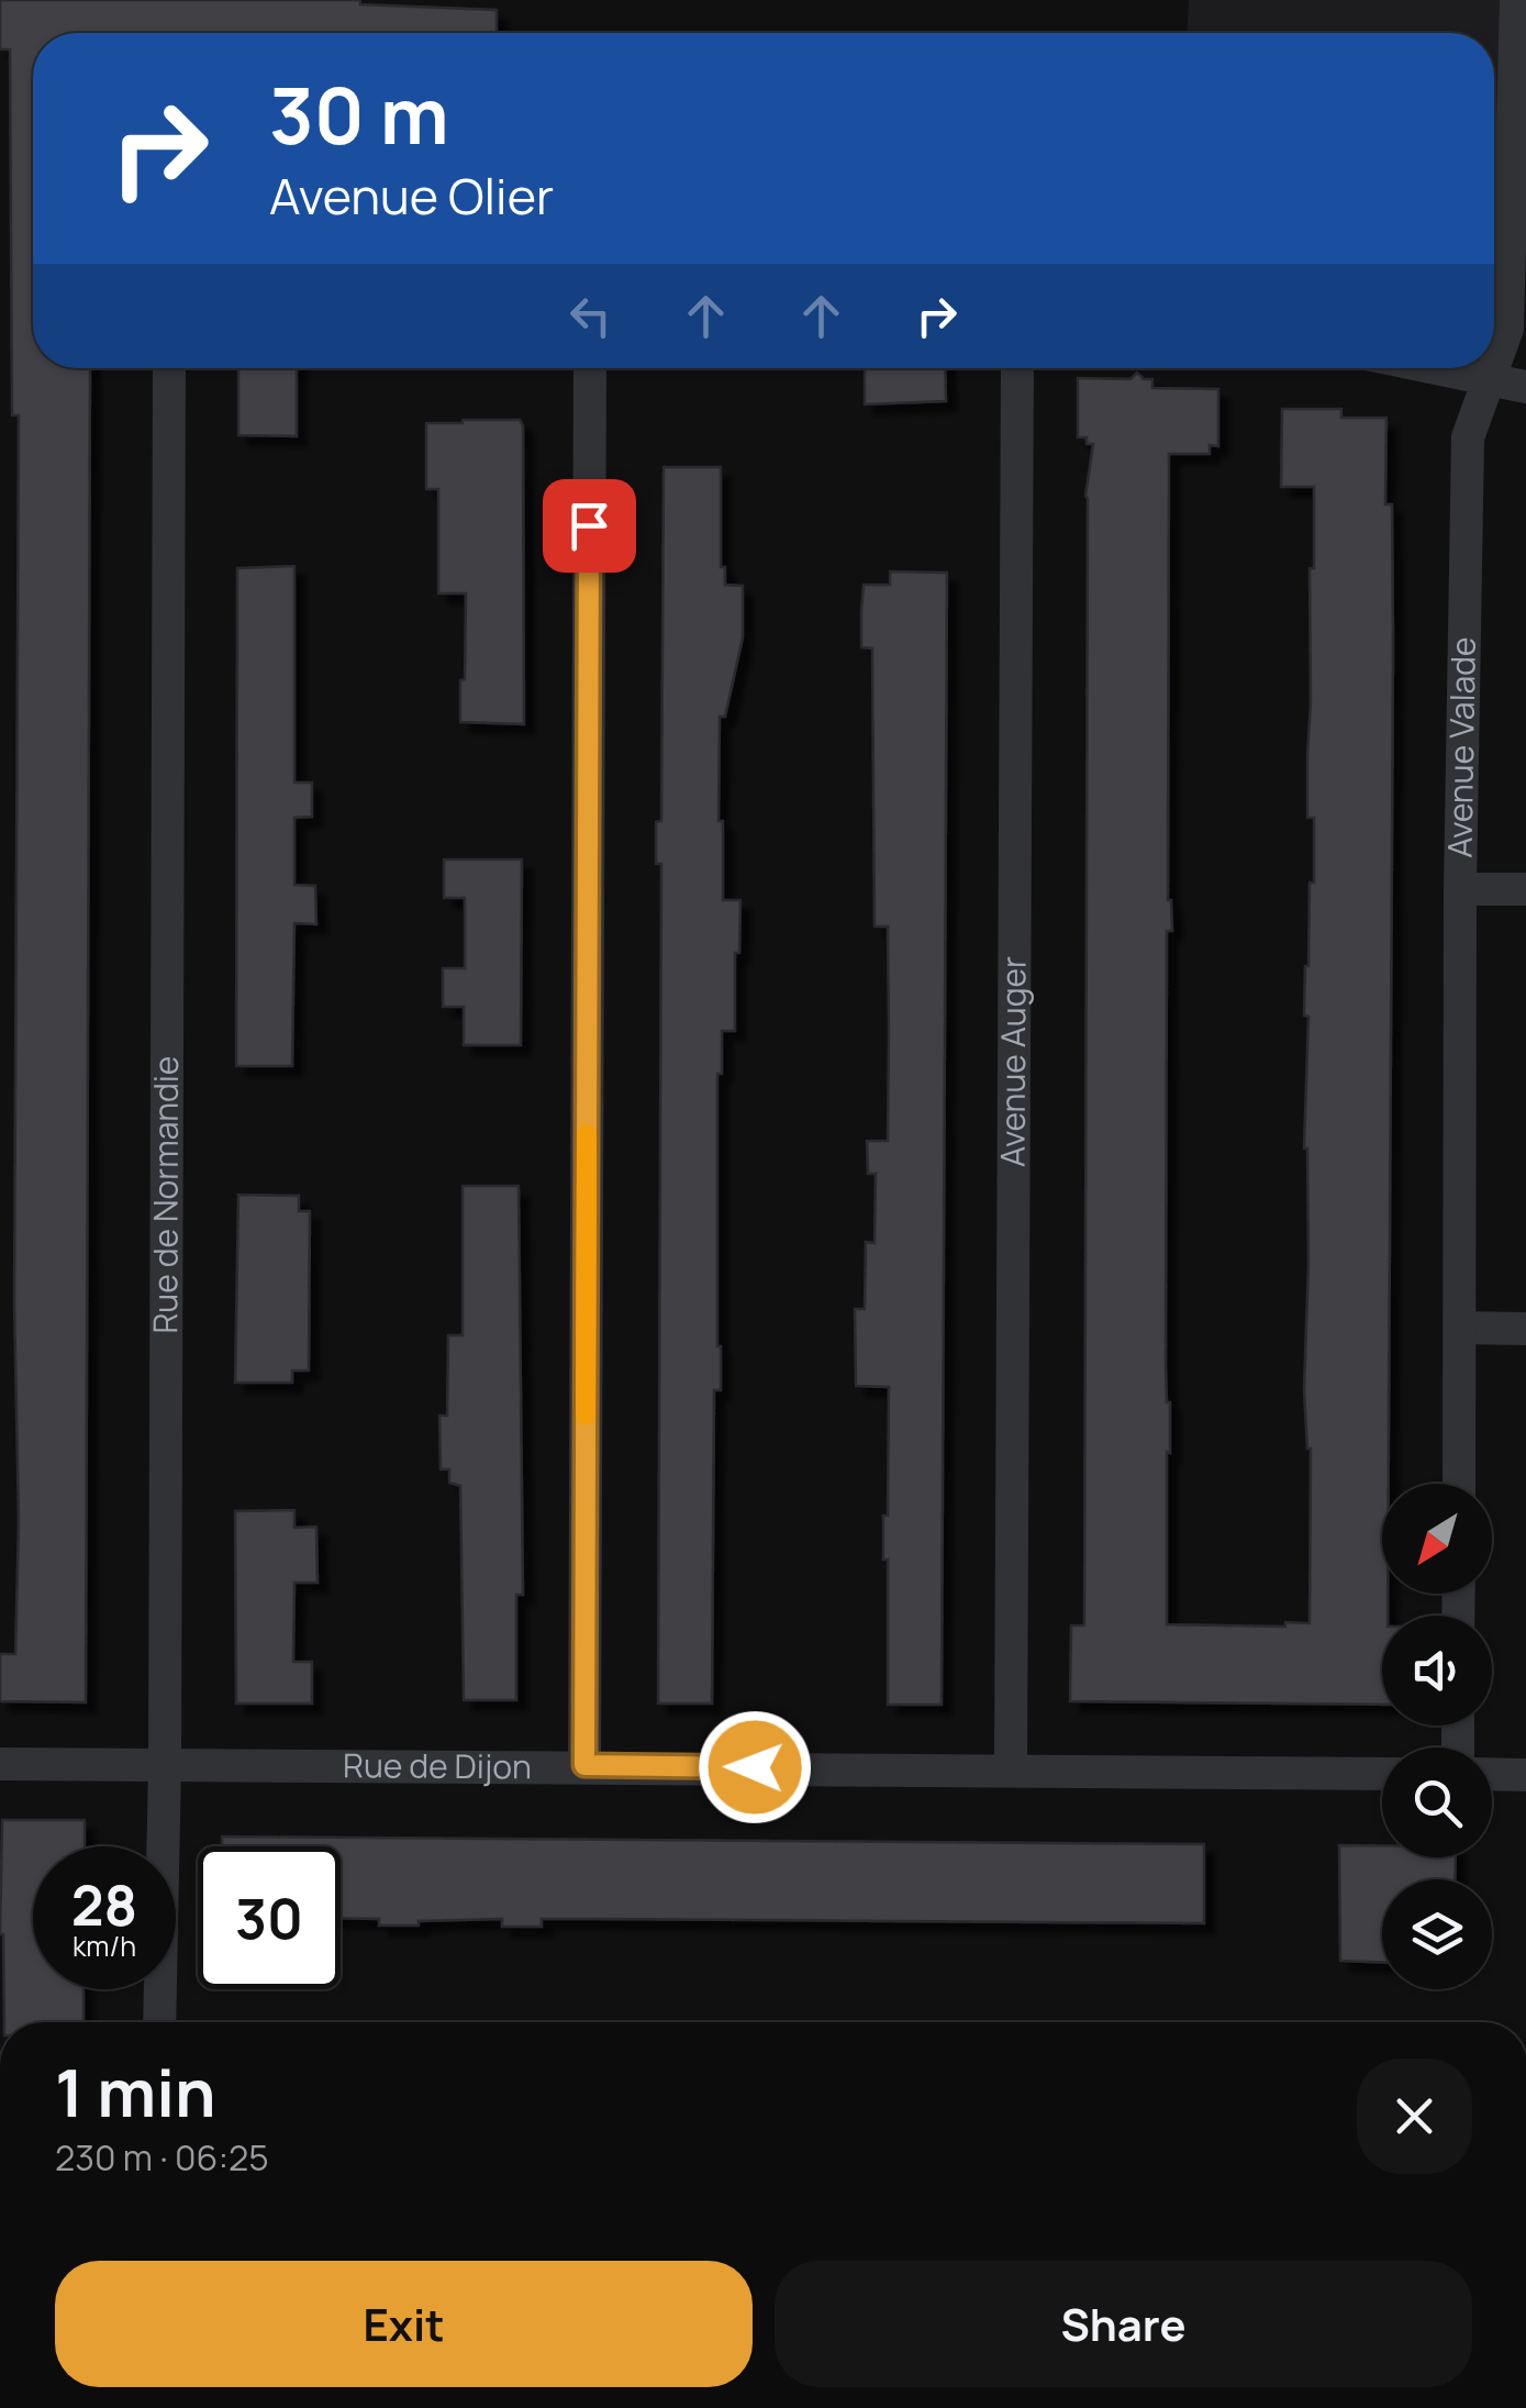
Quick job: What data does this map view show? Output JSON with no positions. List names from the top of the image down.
{
  "streets": {
    "street": [
      "Avenue Valade",
      "Avenue Auger",
      "Rue de Normandie",
      "Rue de Dijon"
    ]
  },
  "crossings": [
    ["Avenue Auger", "Rue de Dijon"],
    ["Rue de Normandie", "Rue de Dijon"]
  ],
  "north": "bottom left",
  "page": {
    "turn": ["30 m", "Avenue Olier"],
    "speed": "28 km/h",
    "limit": "30",
    "heading": ["1 min", "230 m · 06:25"],
    "buttons": ["Exit", "Share"]
  }
}
